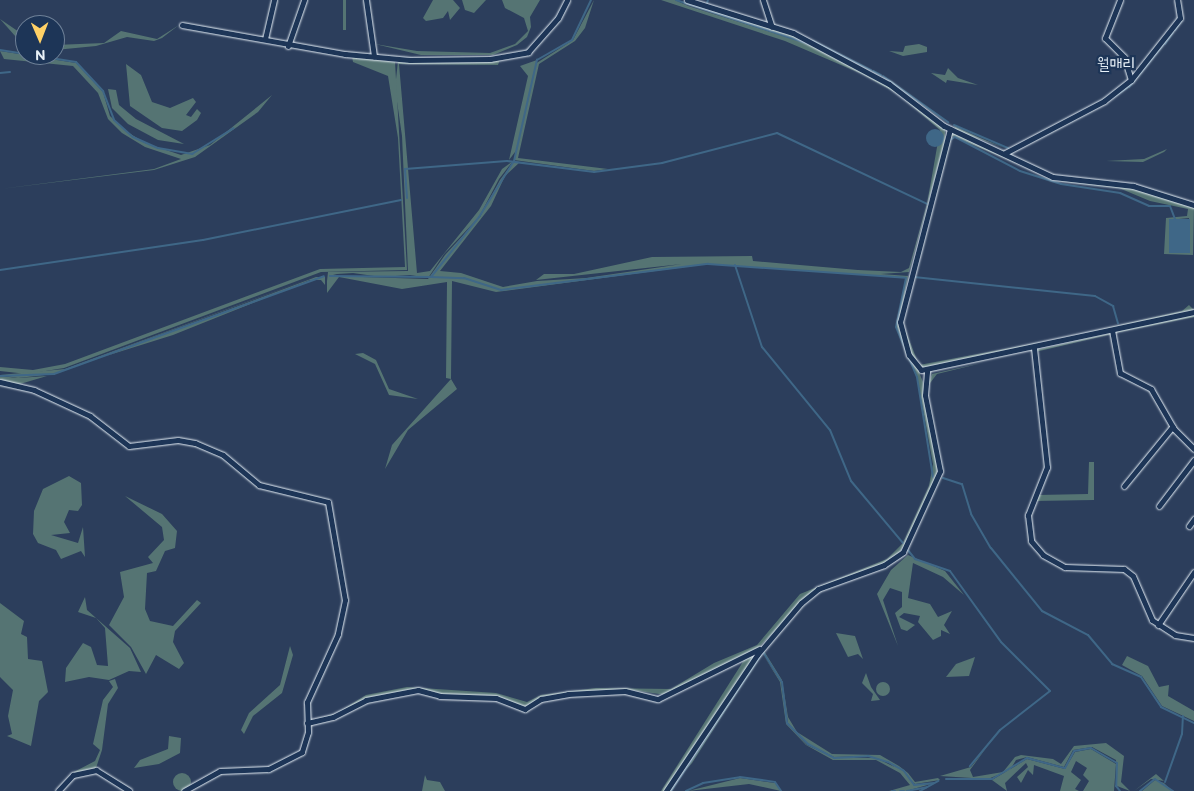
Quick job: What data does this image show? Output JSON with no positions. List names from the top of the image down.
{
  "districts": ["월매리"],
  "north": "bottom"
}
